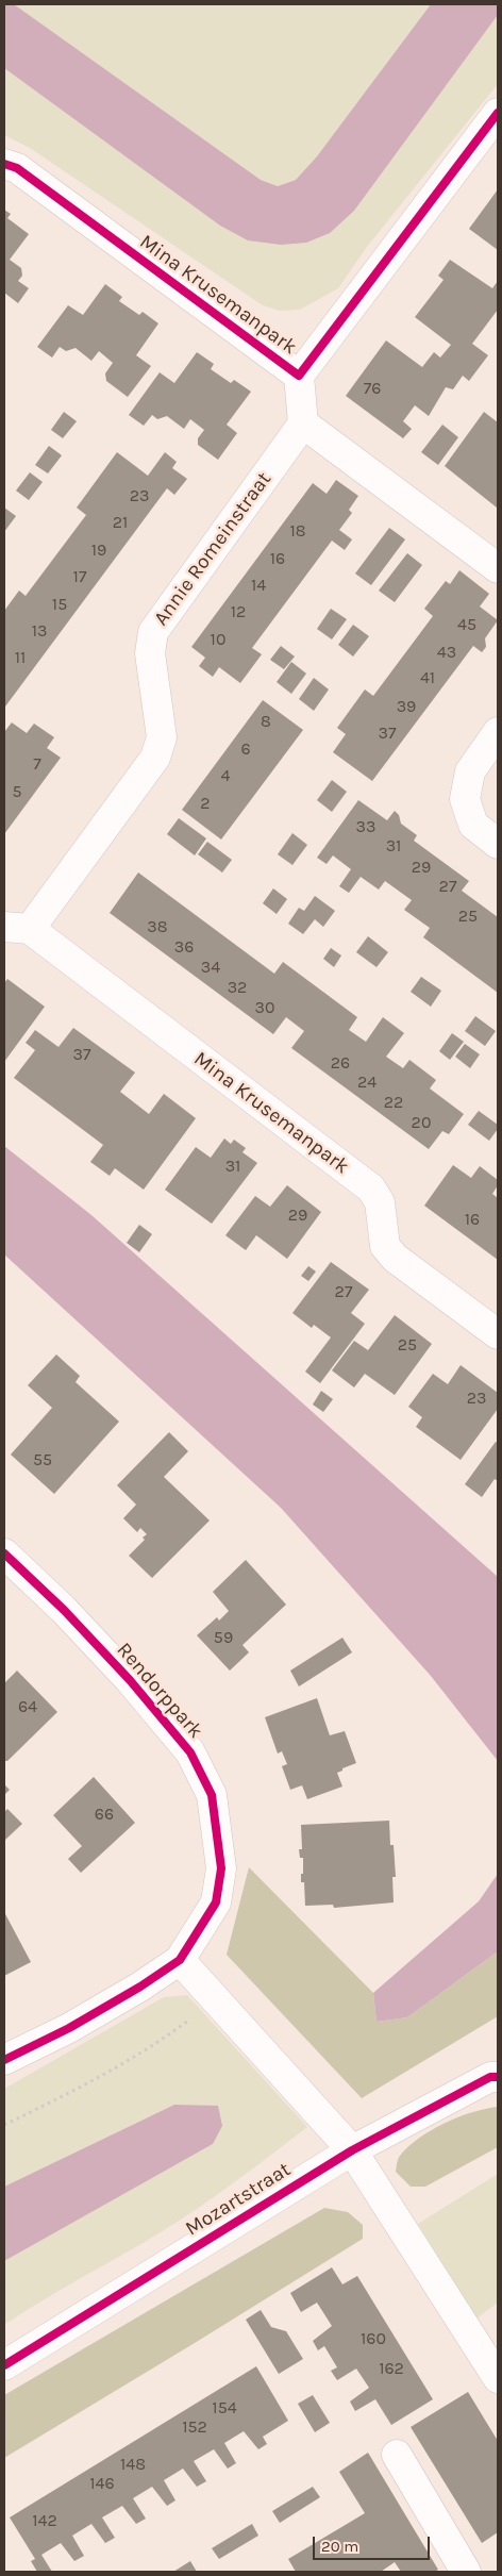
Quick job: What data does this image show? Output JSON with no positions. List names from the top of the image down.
{
  "streets": {
    "street": [
      "Mina Krusemanpark",
      "Annie Romeinstraat",
      "Rendorppark",
      "Mozartstraat"
    ]
  },
  "crossings": [
    ["Mina Krusemanpark", "Annie Romeinstraat"]
  ],
  "house_numbers": [
    "76",
    "23",
    "21",
    "18",
    "19",
    "16",
    "17",
    "14",
    "15",
    "12",
    "45",
    "13",
    "10",
    "43",
    "11",
    "41",
    "39",
    "8",
    "37",
    "6",
    "7",
    "4",
    "5",
    "2",
    "33",
    "31",
    "29",
    "27",
    "25",
    "38",
    "36",
    "34",
    "32",
    "30",
    "37",
    "26",
    "24",
    "22",
    "20",
    "31",
    "29",
    "16",
    "27",
    "25",
    "23",
    "55",
    "59",
    "64",
    "66",
    "160",
    "162",
    "154",
    "152",
    "148",
    "146",
    "142"
  ],
  "scale_bar": "20 m"
}
